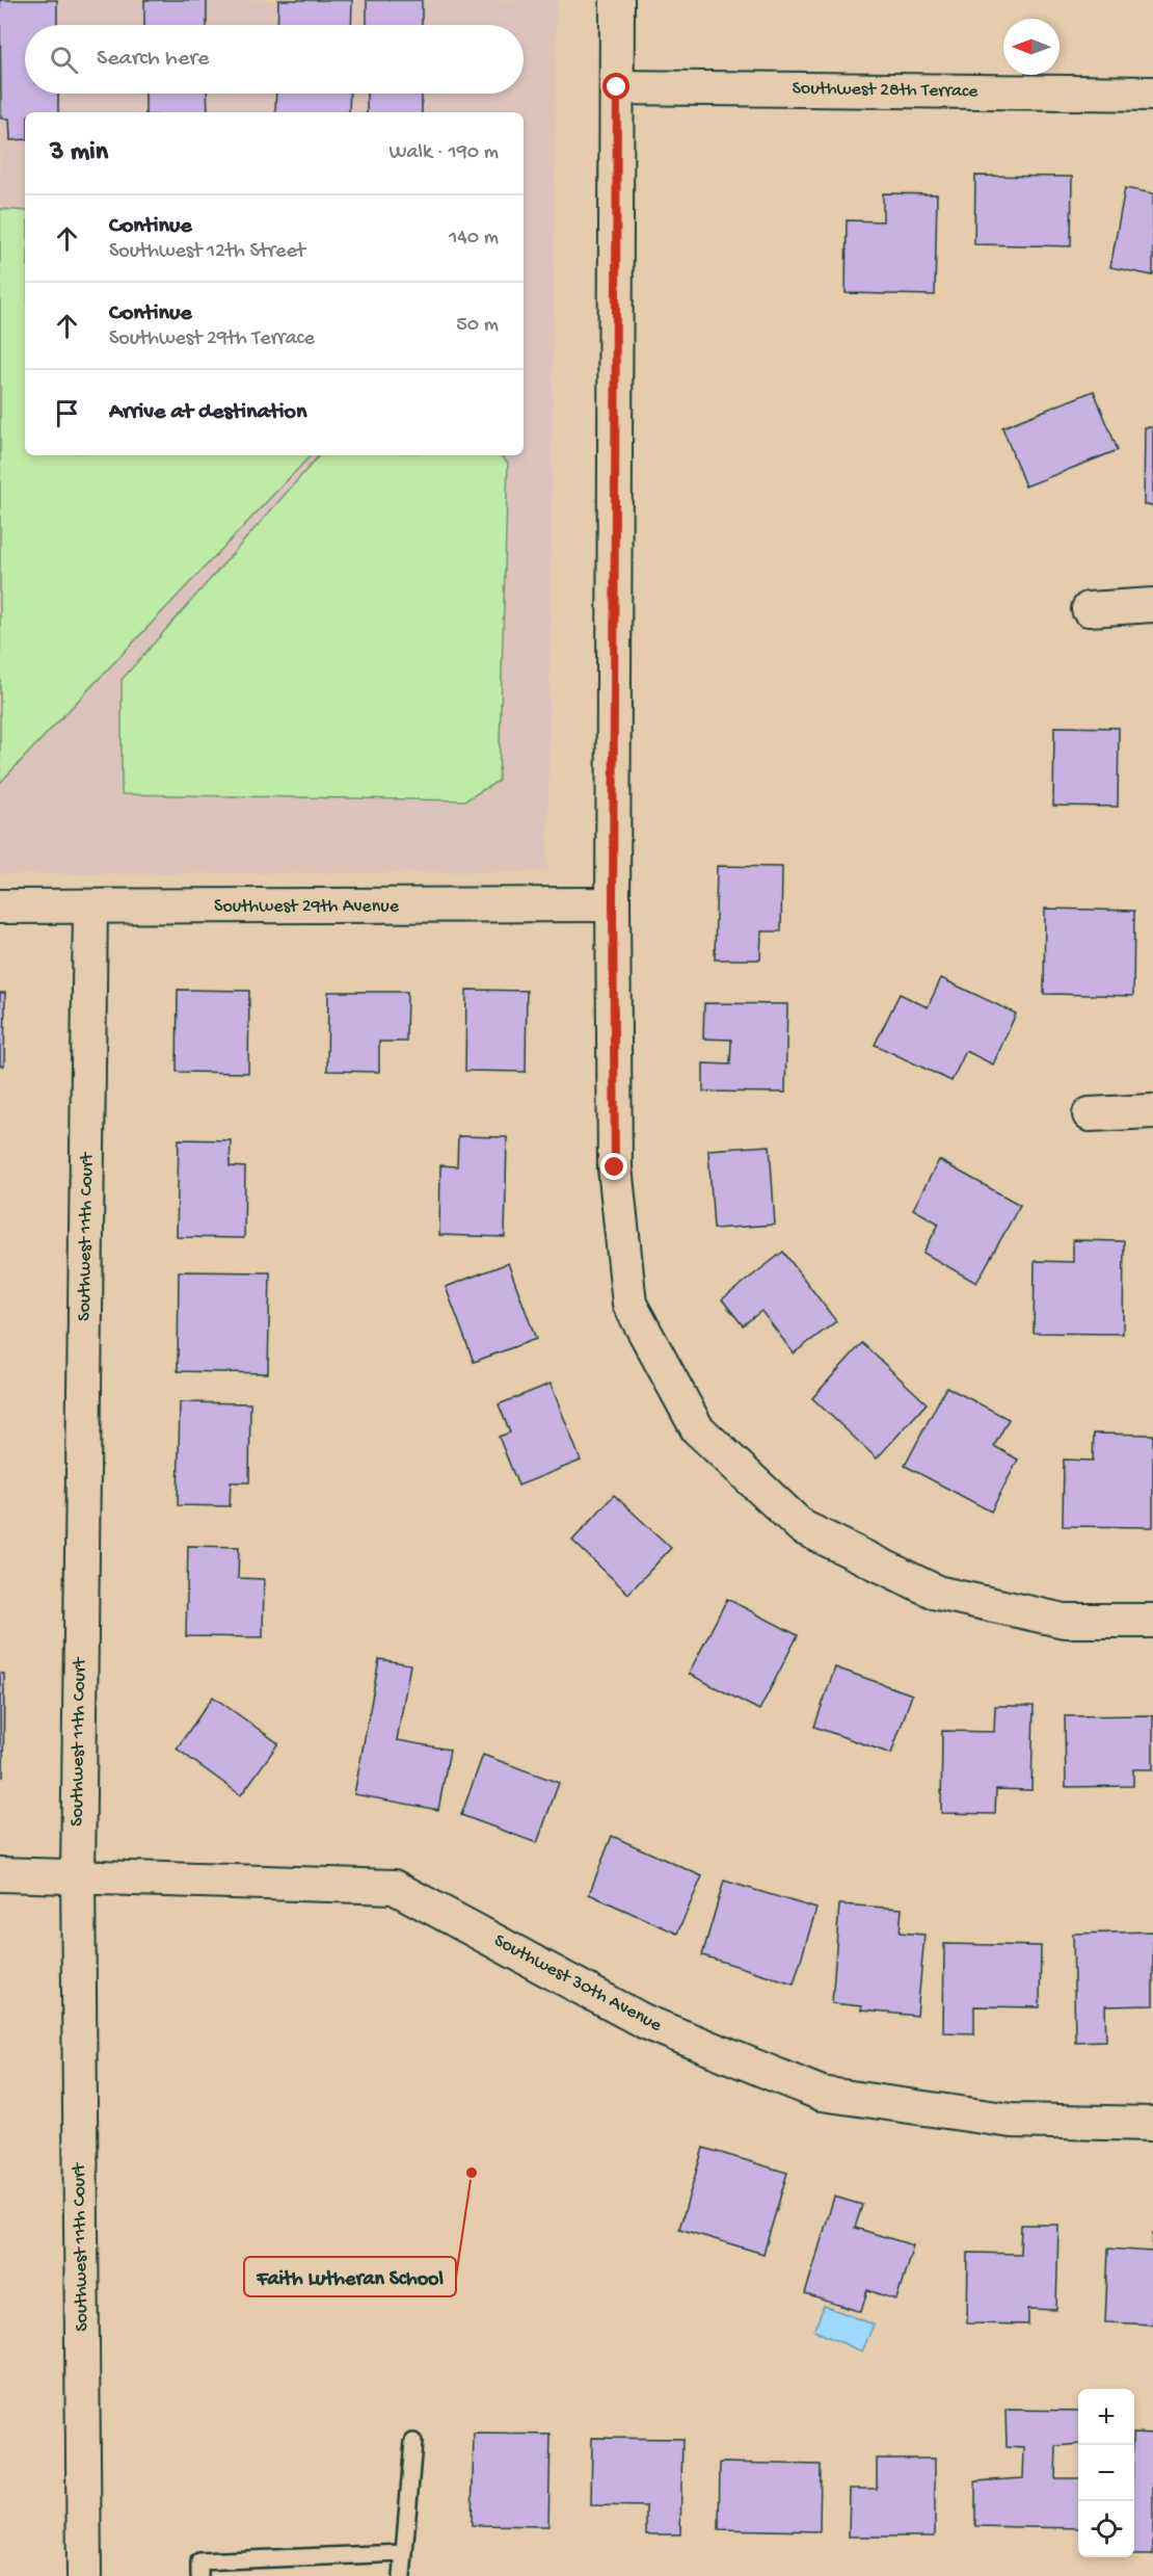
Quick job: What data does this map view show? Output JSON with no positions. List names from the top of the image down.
{
  "streets": {
    "street": [
      "Southwest 28th Terrace",
      "Southwest 29th Avenue",
      "Southwest 11th Court",
      "Southwest 30th Avenue"
    ]
  },
  "crossings": [
    ["Southwest 29th Avenue", "Southwest 11th Court"],
    ["Southwest 11th Court", "Southwest 30th Avenue"]
  ],
  "places": ["Faith Lutheran School"],
  "north": "left",
  "page": {
    "search": "Search here",
    "heading": ["3 min", "Walk · 190 m"],
    "list": [
      ["Continue", "Southwest 12th Street", "140 m"],
      ["Continue", "Southwest 29th Terrace", "50 m"],
      "Arrive at destination"
    ],
    "map_buttons": ["+", "−"]
  }
}
